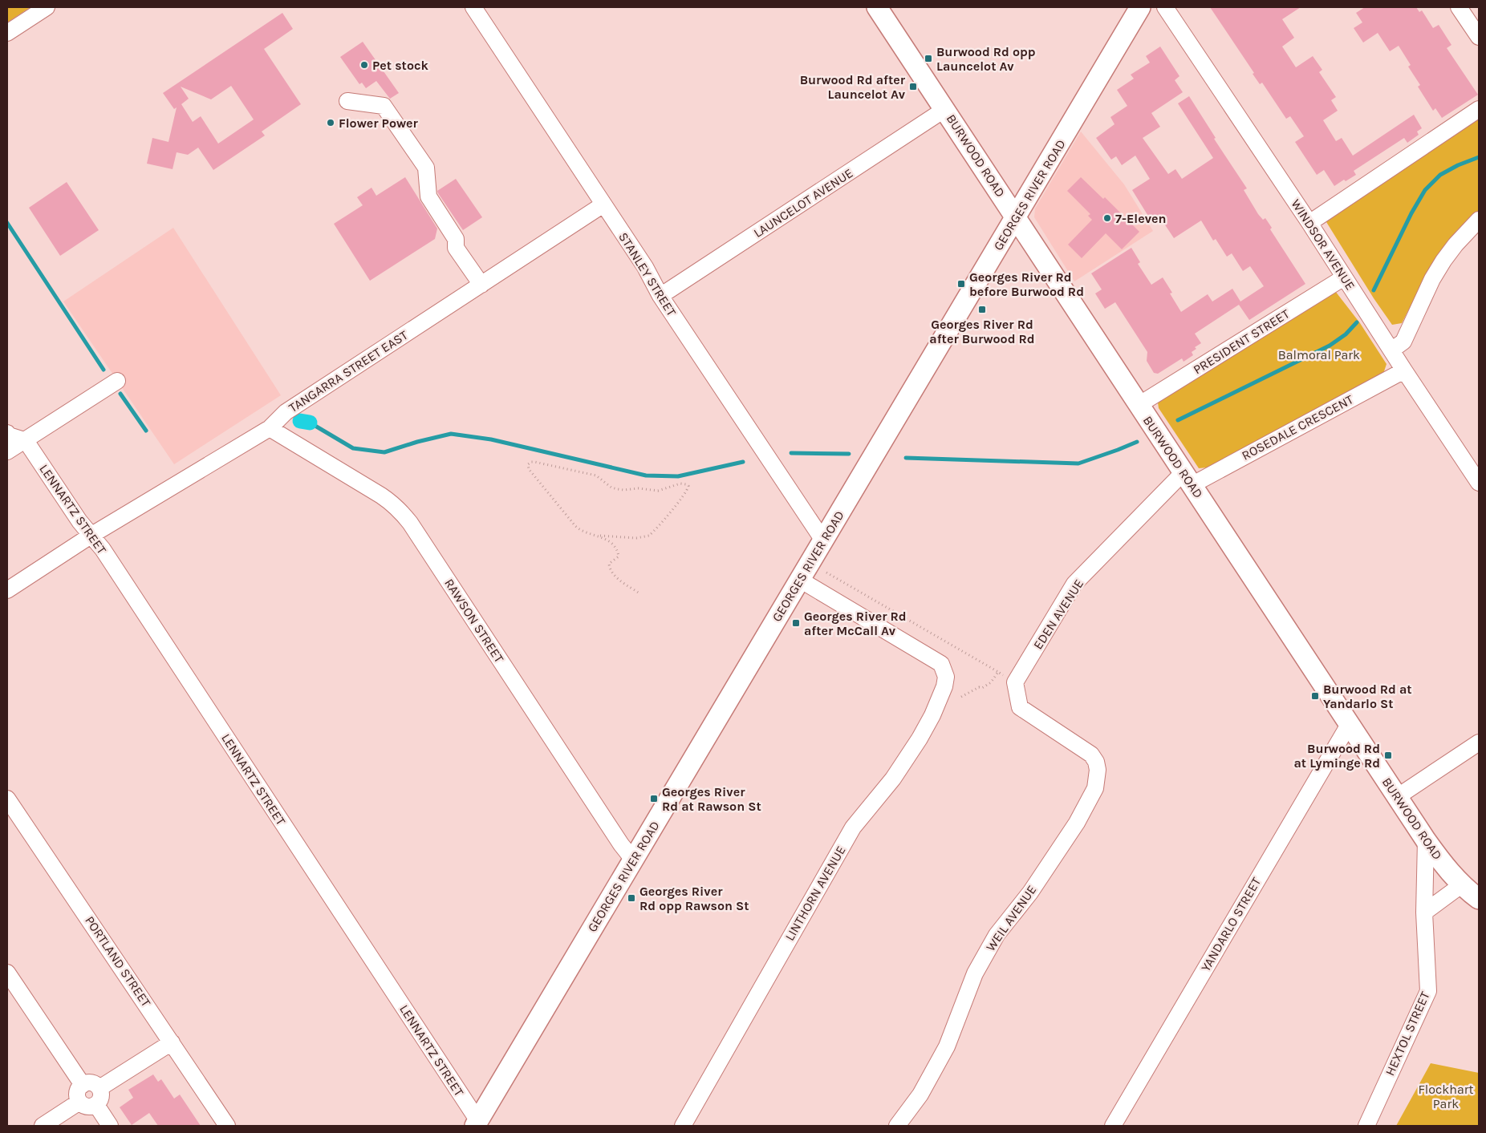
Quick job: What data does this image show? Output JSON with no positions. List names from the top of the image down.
{
  "streets": {
    "main road": ["BURWOOD ROAD", "GEORGES RIVER ROAD"],
    "street": [
      "LAUNCELOT AVENUE",
      "WINDSOR AVENUE",
      "STANLEY STREET",
      "PRESIDENT STREET",
      "TANGARRA STREET EAST",
      "ROSEDALE CRESCENT",
      "LENNARTZ STREET",
      "EDEN AVENUE",
      "RAWSON STREET",
      "LINTHORN AVENUE",
      "WEIL AVENUE",
      "YANDARLO STREET",
      "PORTLAND STREET",
      "HEXTOL STREET"
    ]
  },
  "crossings": [
    ["BURWOOD ROAD", "GEORGES RIVER ROAD"],
    ["BURWOOD ROAD", "LAUNCELOT AVENUE"],
    ["BURWOOD ROAD", "PRESIDENT STREET"],
    ["BURWOOD ROAD", "ROSEDALE CRESCENT"],
    ["BURWOOD ROAD", "EDEN AVENUE"],
    ["BURWOOD ROAD", "YANDARLO STREET"],
    ["BURWOOD ROAD", "HEXTOL STREET"],
    ["GEORGES RIVER ROAD", "STANLEY STREET"],
    ["GEORGES RIVER ROAD", "LENNARTZ STREET"],
    ["GEORGES RIVER ROAD", "RAWSON STREET"],
    ["GEORGES RIVER ROAD", "LINTHORN AVENUE"],
    ["LAUNCELOT AVENUE", "STANLEY STREET"],
    ["WINDSOR AVENUE", "PRESIDENT STREET"],
    ["WINDSOR AVENUE", "ROSEDALE CRESCENT"],
    ["STANLEY STREET", "TANGARRA STREET EAST"],
    ["TANGARRA STREET EAST", "LENNARTZ STREET"],
    ["TANGARRA STREET EAST", "RAWSON STREET"],
    ["ROSEDALE CRESCENT", "EDEN AVENUE"],
    ["EDEN AVENUE", "WEIL AVENUE"]
  ],
  "parks": ["Balmoral Park", "Flockhart Park"],
  "places": {
    "transit": [
      "Burwood Rd opp Launcelot Av",
      "Burwood Rd after Launcelot Av",
      "Georges River Rd before Burwood Rd",
      "Georges River Rd after Burwood Rd",
      "Georges River Rd after McCall Av",
      "Burwood Rd at Yandarlo St",
      "Burwood Rd at Lyminge Rd",
      "Georges River Rd at Rawson St",
      "Georges River Rd opp Rawson St"
    ],
    "other": ["Pet stock", "Flower Power", "7-Eleven"]
  }
}
